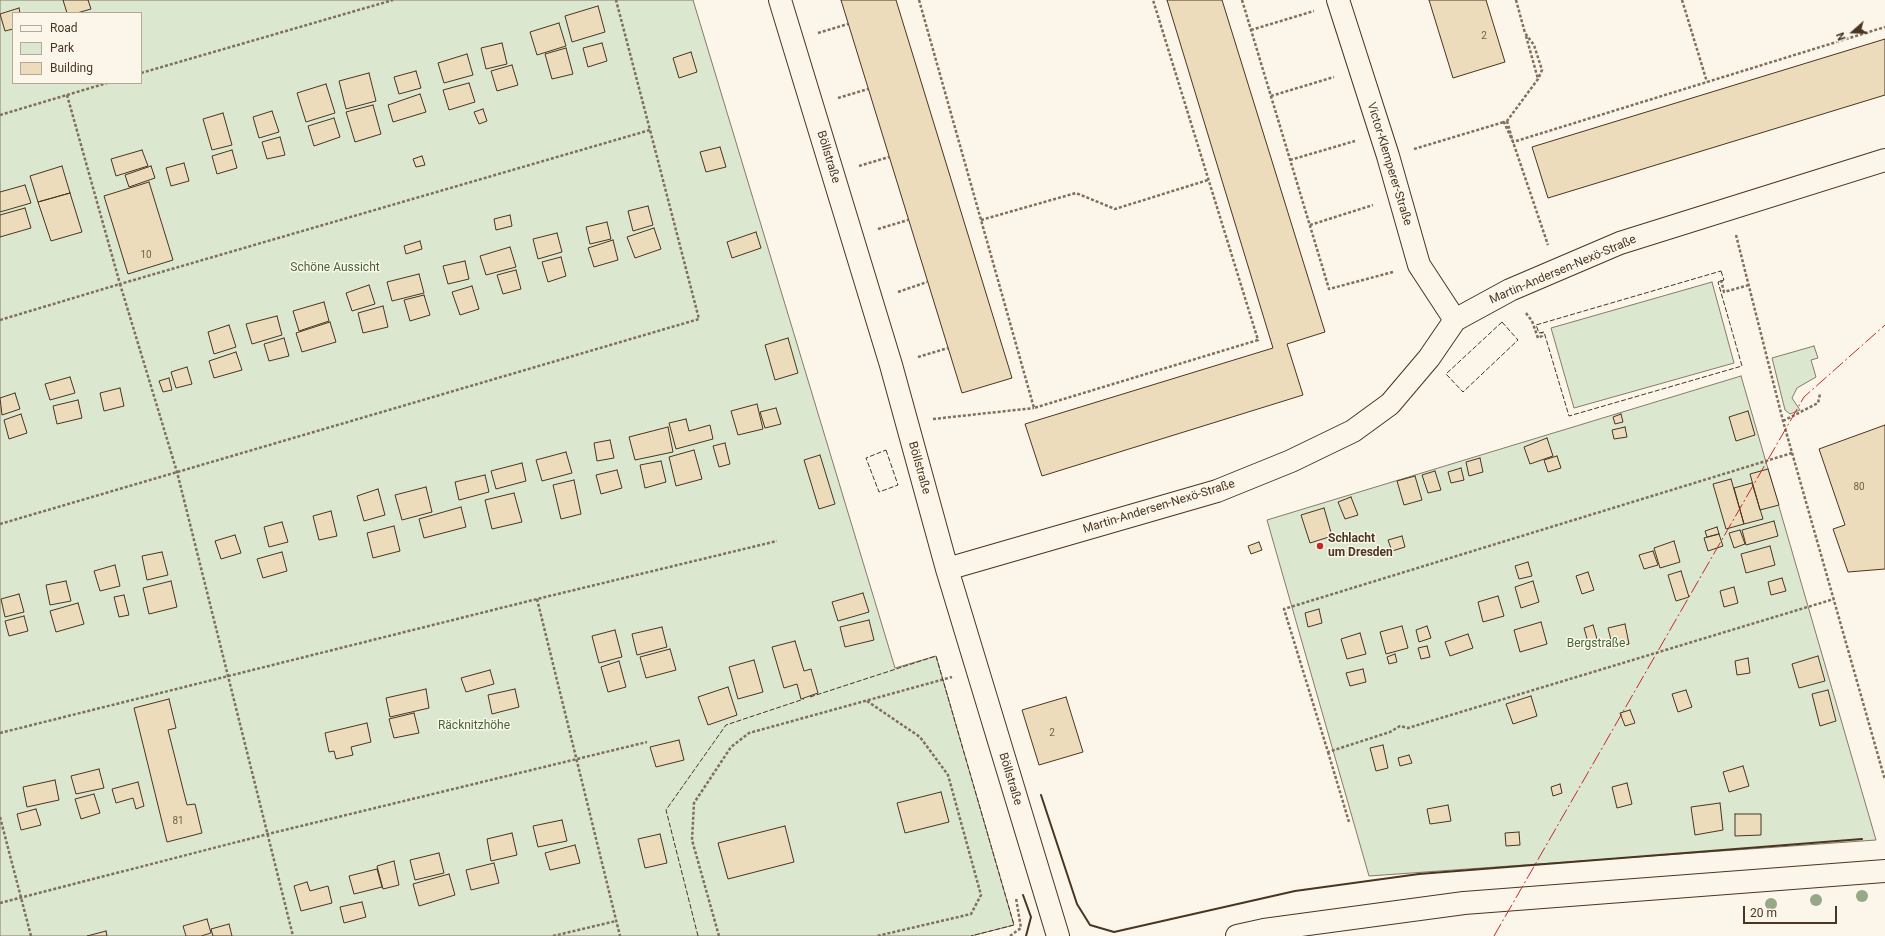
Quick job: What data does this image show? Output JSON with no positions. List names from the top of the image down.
{
  "streets": {
    "street": ["Böllstraße", "Victor-Klemperer-Straße", "Martin-Andersen-Nexö-Straße"]
  },
  "crossings": [
    ["Böllstraße", "Martin-Andersen-Nexö-Straße"],
    ["Victor-Klemperer-Straße", "Martin-Andersen-Nexö-Straße"]
  ],
  "parks": ["Schöne Aussicht", "Bergstraße", "Räcknitzhöhe"],
  "places": ["Schlacht um Dresden"],
  "house_numbers": [
    "2",
    "10",
    "80",
    "2",
    "81"
  ],
  "legend": ["Road", "Park", "Building"],
  "scale_bar": "20 m",
  "north": "left"
}
